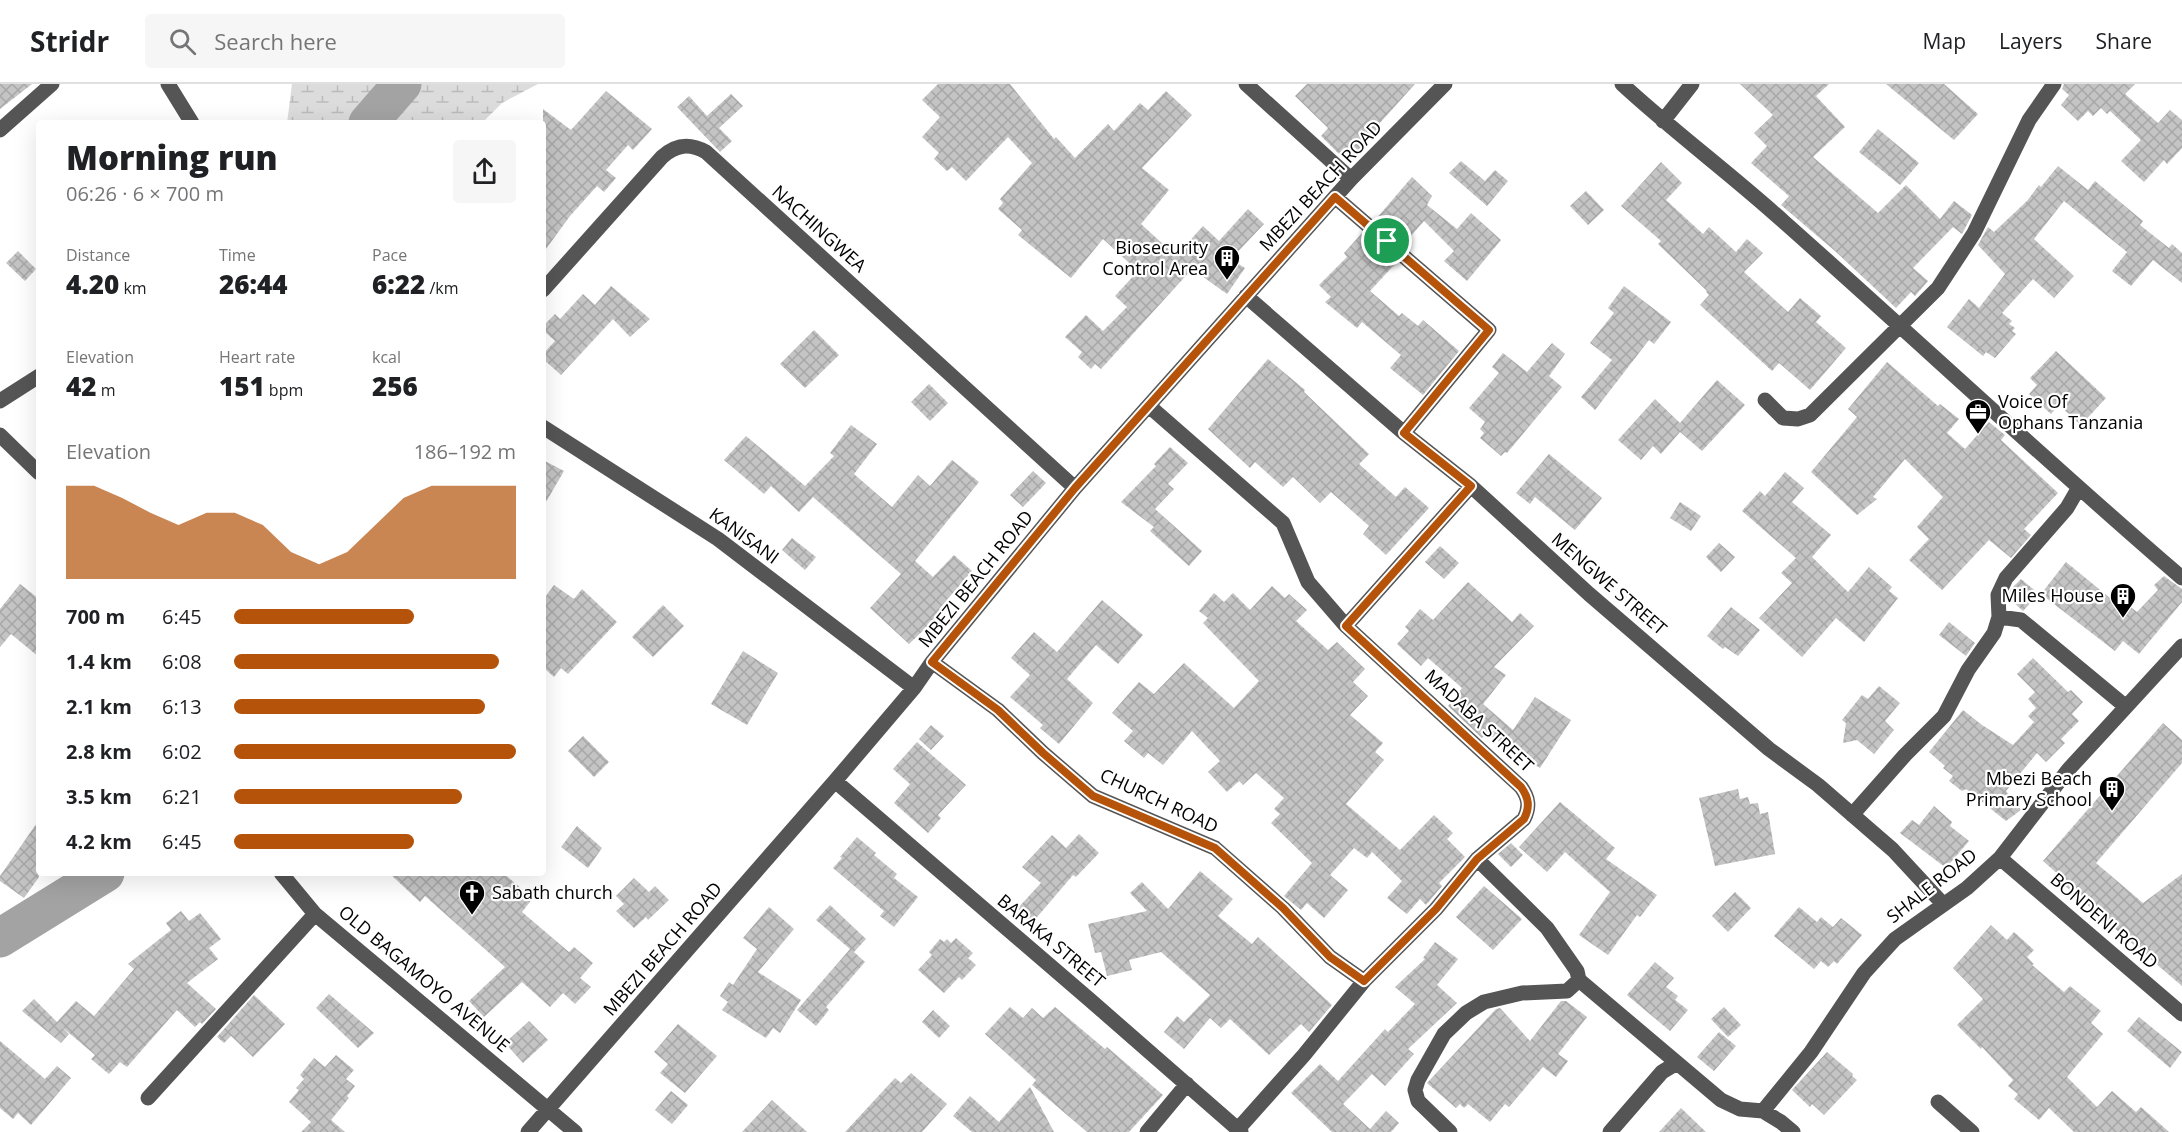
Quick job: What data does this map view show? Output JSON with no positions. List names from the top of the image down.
{
  "streets": {
    "street": [
      "MBEZI BEACH ROAD",
      "NACHINGWEA",
      "KANISANI",
      "MENGWE STREET",
      "MADABA STREET",
      "CHURCH ROAD",
      "SHALE ROAD",
      "BONDENI ROAD",
      "BARAKA STREET",
      "OLD BAGAMOYO AVENUE"
    ]
  },
  "crossings": [
    ["MBEZI BEACH ROAD", "NACHINGWEA"],
    ["MBEZI BEACH ROAD", "KANISANI"],
    ["MBEZI BEACH ROAD", "MENGWE STREET"],
    ["MBEZI BEACH ROAD", "MADABA STREET"],
    ["MBEZI BEACH ROAD", "CHURCH ROAD"],
    ["MBEZI BEACH ROAD", "BARAKA STREET"],
    ["MBEZI BEACH ROAD", "OLD BAGAMOYO AVENUE"],
    ["MENGWE STREET", "SHALE ROAD"],
    ["MADABA STREET", "CHURCH ROAD"],
    ["MADABA STREET", "BARAKA STREET"],
    ["SHALE ROAD", "BONDENI ROAD"]
  ],
  "places": {
    "building": ["Biosecurity Control Area", "Miles House", "Mbezi Beach Primary School"],
    "office": ["Voice Of Ophans Tanzania"],
    "church": ["Sabath church"]
  },
  "page": {
    "header": "Stridr",
    "search": "Search here",
    "nav": ["Map", "Layers", "Share"],
    "heading": ["Morning run", "06:26 · 6 × 700 m"],
    "stats": [
      ["Distance", "4.20 km"],
      ["Time", "26:44"],
      ["Pace", "6:22 /km"],
      ["Elevation", "42 m"],
      ["Heart rate", "151 bpm"],
      ["kcal", "256"]
    ],
    "chart": ["Elevation", "186–192 m"],
    "list": [
      {
        "name": "700 m",
        "note": "6:45"
      },
      {
        "name": "1.4 km",
        "note": "6:08"
      },
      {
        "name": "2.1 km",
        "note": "6:13"
      },
      {
        "name": "2.8 km",
        "note": "6:02"
      },
      {
        "name": "3.5 km",
        "note": "6:21"
      },
      {
        "name": "4.2 km",
        "note": "6:45"
      }
    ]
  }
}
